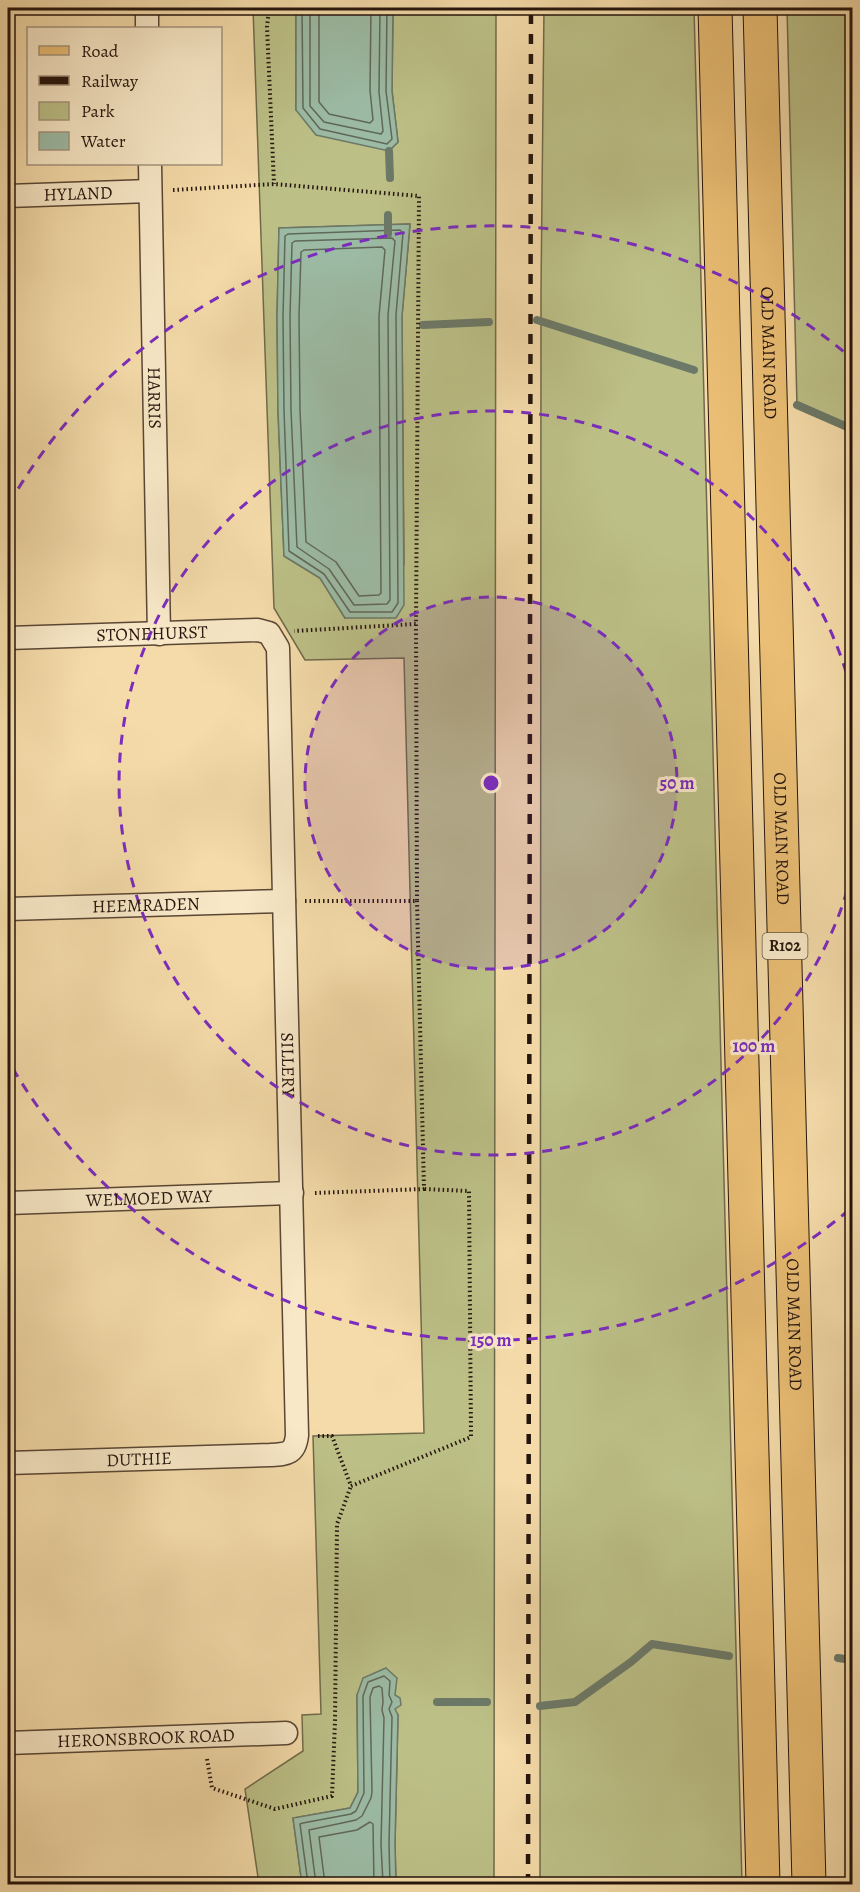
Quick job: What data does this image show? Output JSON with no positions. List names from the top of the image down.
{
  "streets": {
    "main road": ["OLD MAIN ROAD", "R102"],
    "street": [
      "HYLAND",
      "HARRIS",
      "STONEHURST",
      "HEEMRADEN",
      "SILLERY",
      "WELMOED WAY",
      "DUTHIE",
      "HERONSBROOK ROAD"
    ]
  },
  "crossings": [
    ["HYLAND", "HARRIS"],
    ["HARRIS", "STONEHURST"],
    ["STONEHURST", "SILLERY"],
    ["HEEMRADEN", "SILLERY"],
    ["SILLERY", "WELMOED WAY"],
    ["SILLERY", "DUTHIE"]
  ],
  "legend": [
    "Road",
    "Railway",
    "Park",
    "Water"
  ],
  "rings": ["50 m", "100 m", "150 m"]
}
